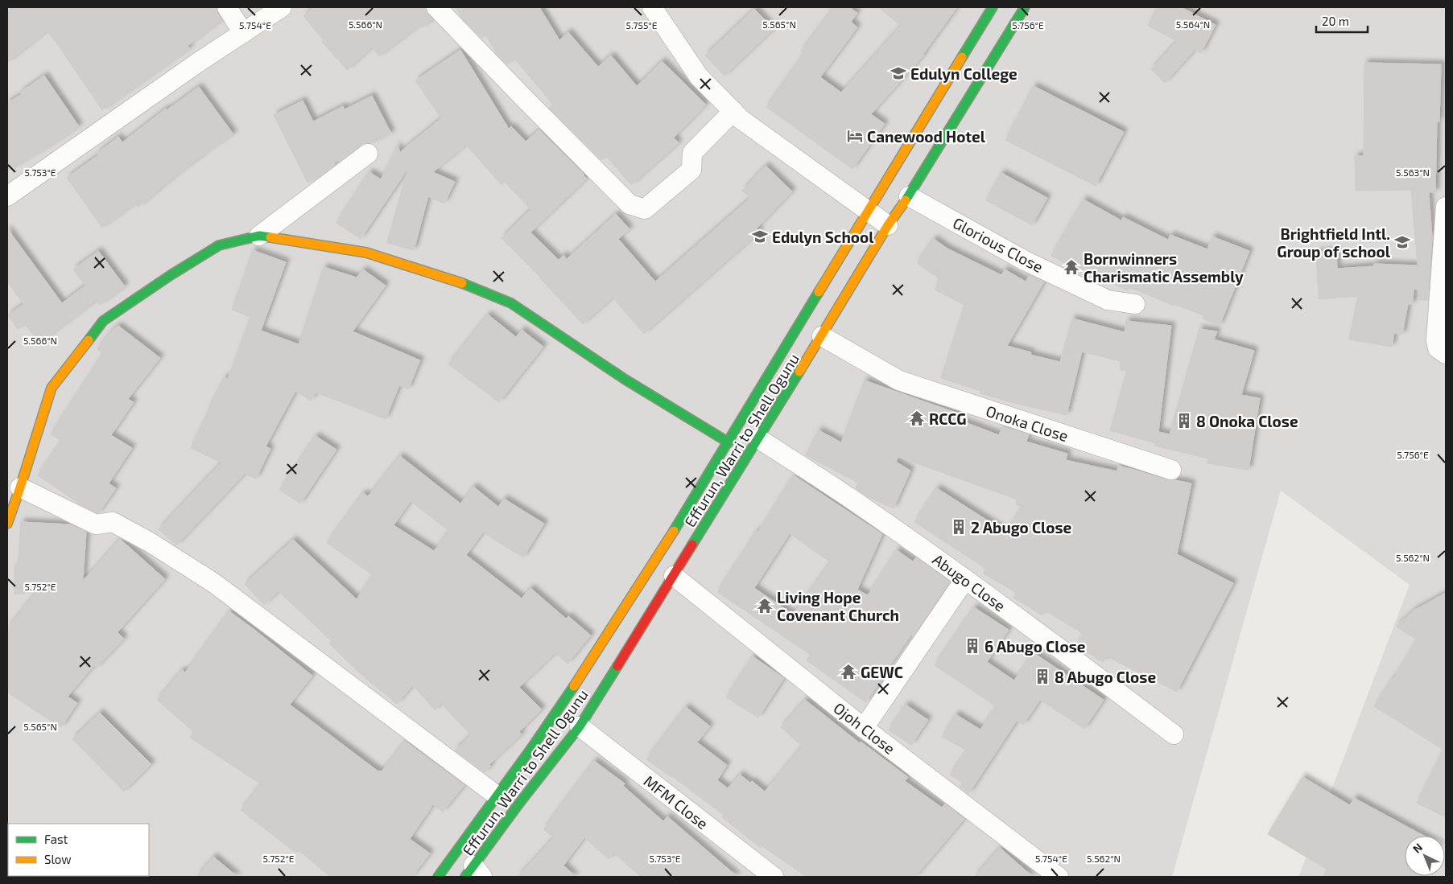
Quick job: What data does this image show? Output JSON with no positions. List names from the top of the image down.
{
  "streets": {
    "main road": ["Effurun, Warri to Shell Ogunu"],
    "street": [
      "Glorious Close",
      "Onoka Close",
      "Abugo Close",
      "Ojoh Close",
      "MFM Close"
    ]
  },
  "crossings": [
    ["Glorious Close", "Effurun, Warri to Shell Ogunu"],
    ["Onoka Close", "Effurun, Warri to Shell Ogunu"],
    ["Effurun, Warri to Shell Ogunu", "Abugo Close"],
    ["Effurun, Warri to Shell Ogunu", "Ojoh Close"],
    ["Effurun, Warri to Shell Ogunu", "MFM Close"]
  ],
  "places": {
    "school or university": ["Edulyn College", "Edulyn School", "Brightfield Intl. Group of school"],
    "hotel": ["Canewood Hotel"],
    "temple": [
      "Bornwinners Charismatic Assembly",
      "RCCG",
      "Living Hope Covenant Church",
      "GEWC"
    ],
    "building": [
      "8 Onoka Close",
      "2 Abugo Close",
      "6 Abugo Close",
      "8 Abugo Close"
    ]
  },
  "legend": ["Fast", "Slow"],
  "scale_bar": "20 m",
  "north": "top left",
  "coordinates": [
    "5.564°N",
    "5.566°N",
    "5.565°N",
    "5.754°E",
    "5.755°E",
    "5.756°E",
    "5.563°N",
    "5.753°E",
    "5.562°N",
    "5.752°E"
  ]
}
